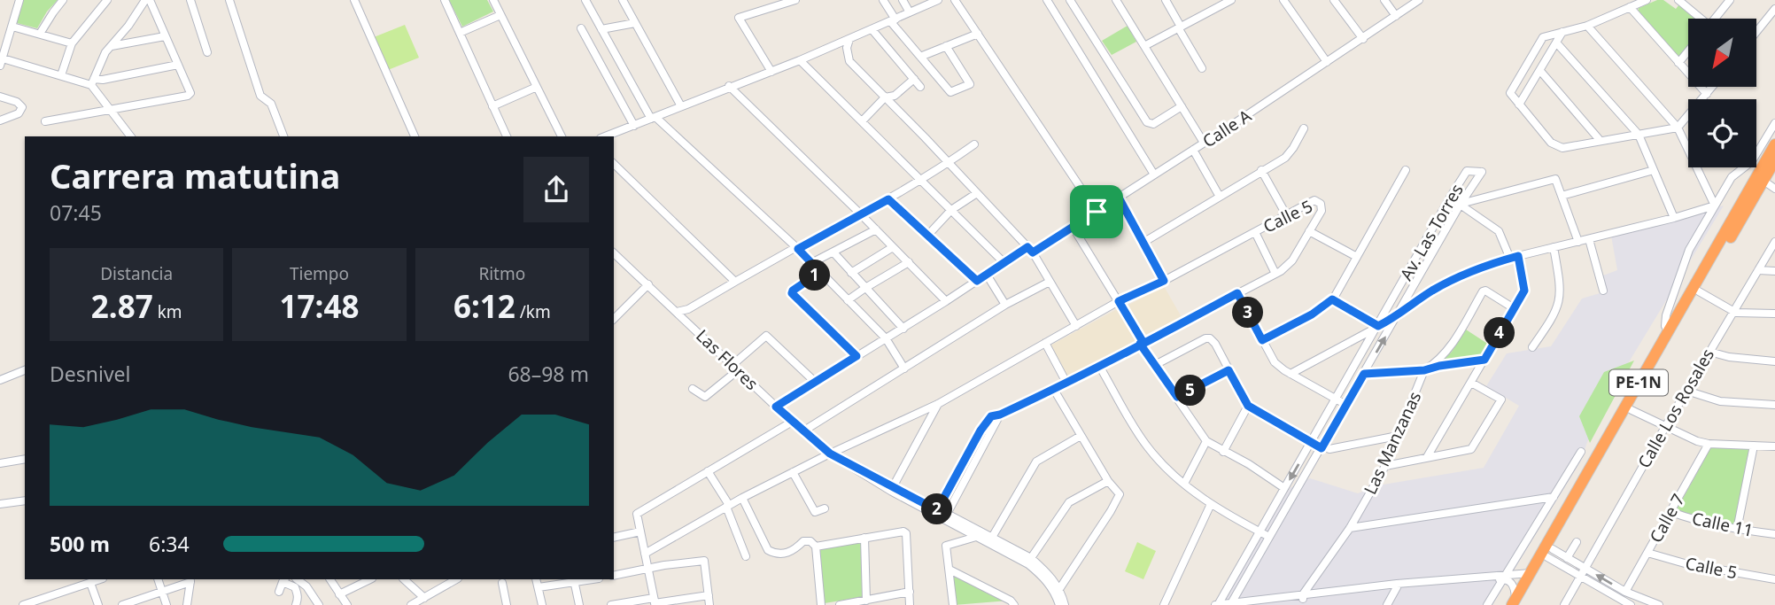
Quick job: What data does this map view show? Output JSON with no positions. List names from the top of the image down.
{
  "streets": {
    "highway": ["PE-1N"],
    "street": [
      "Calle A",
      "Calle 5",
      "Av. Las Torres",
      "Las Flores",
      "Calle Los Rosales",
      "Las Manzanas",
      "Calle 7",
      "Calle 11"
    ]
  },
  "crossings": [
    ["Calle A", "Las Flores"],
    ["Calle 5", "Las Flores"],
    ["Calle 5", "Calle 7"],
    ["Calle 7", "Calle 11"]
  ],
  "north": "bottom left",
  "page": {
    "heading": ["Carrera matutina", "07:45"],
    "stats": [
      ["Distancia", "2.87 km"],
      ["Tiempo", "17:48"],
      ["Ritmo", "6:12 /km"]
    ],
    "pins": [
      "1",
      "3",
      "4",
      "5",
      "2"
    ],
    "chart": ["Desnivel", "68–98 m"],
    "list": [
      {
        "name": "500 m",
        "note": "6:34"
      }
    ]
  }
}
